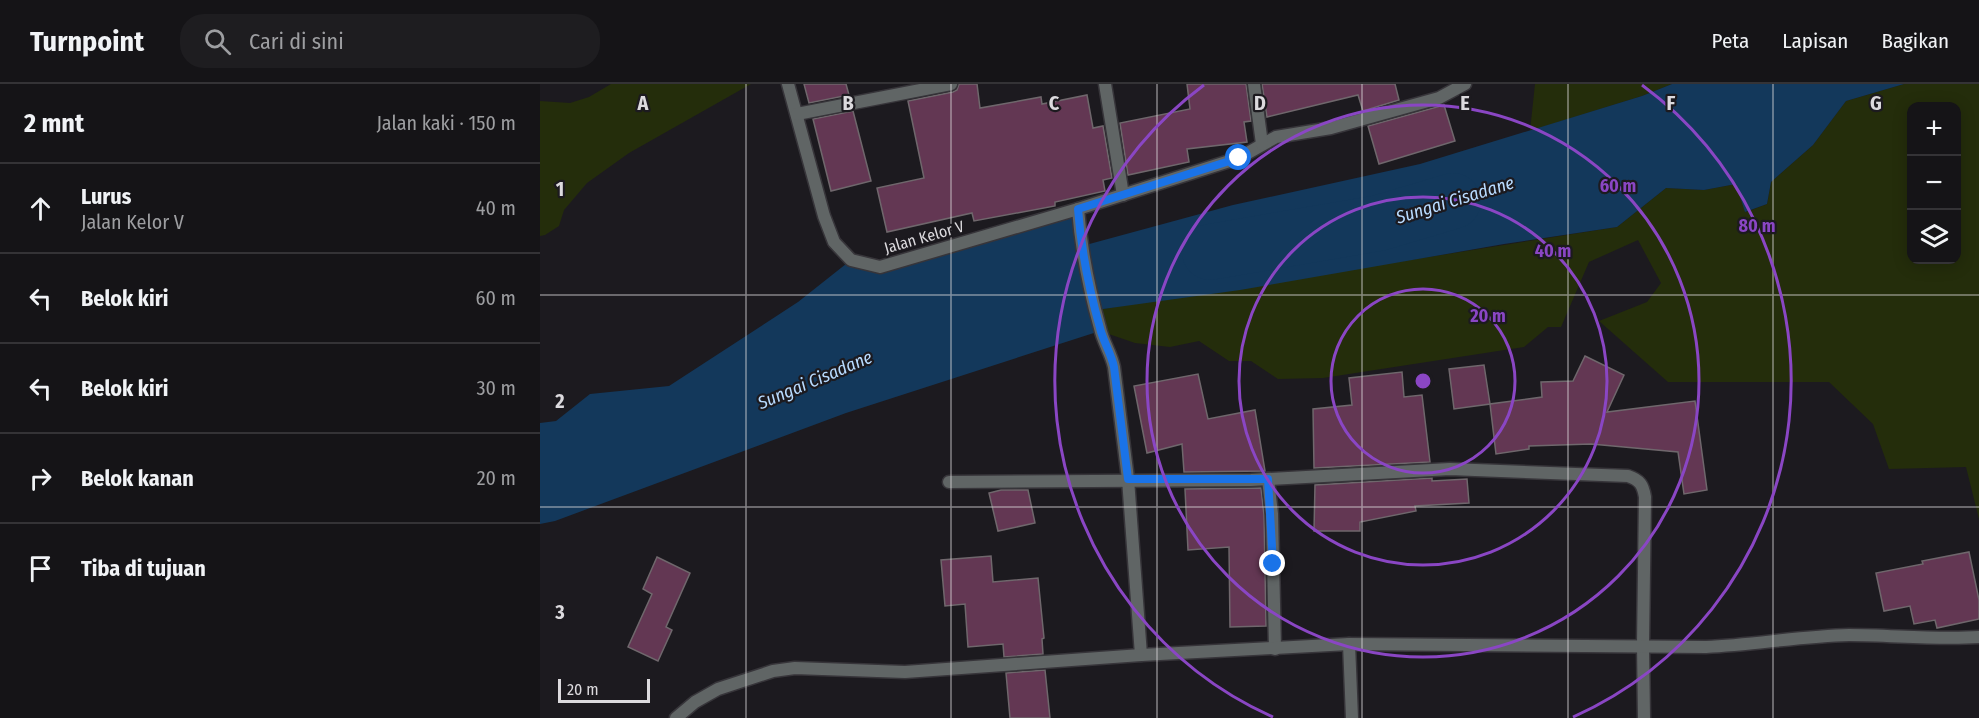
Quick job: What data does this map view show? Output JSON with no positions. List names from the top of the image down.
{
  "streets": {
    "street": ["Jalan Kelor V"]
  },
  "water": ["Sungai Cisadane"],
  "scale_bar": "20 m",
  "page": {
    "header": "Turnpoint",
    "search": "Cari di sini",
    "nav": ["Peta", "Lapisan", "Bagikan"],
    "heading": ["2 mnt", "Jalan kaki · 150 m"],
    "map_buttons": ["+", "−"],
    "list": [
      ["Lurus", "Jalan Kelor V", "40 m"],
      ["Belok kiri", "60 m"],
      ["Belok kiri", "30 m"],
      ["Belok kanan", "20 m"],
      "Tiba di tujuan"
    ],
    "scale": "20 m"
  },
  "grid": {
    "columns": [
      "A",
      "B",
      "C",
      "D",
      "E",
      "F",
      "G"
    ],
    "rows": ["1", "2", "3"]
  },
  "rings": [
    "60 m",
    "80 m",
    "40 m",
    "20 m"
  ]
}
